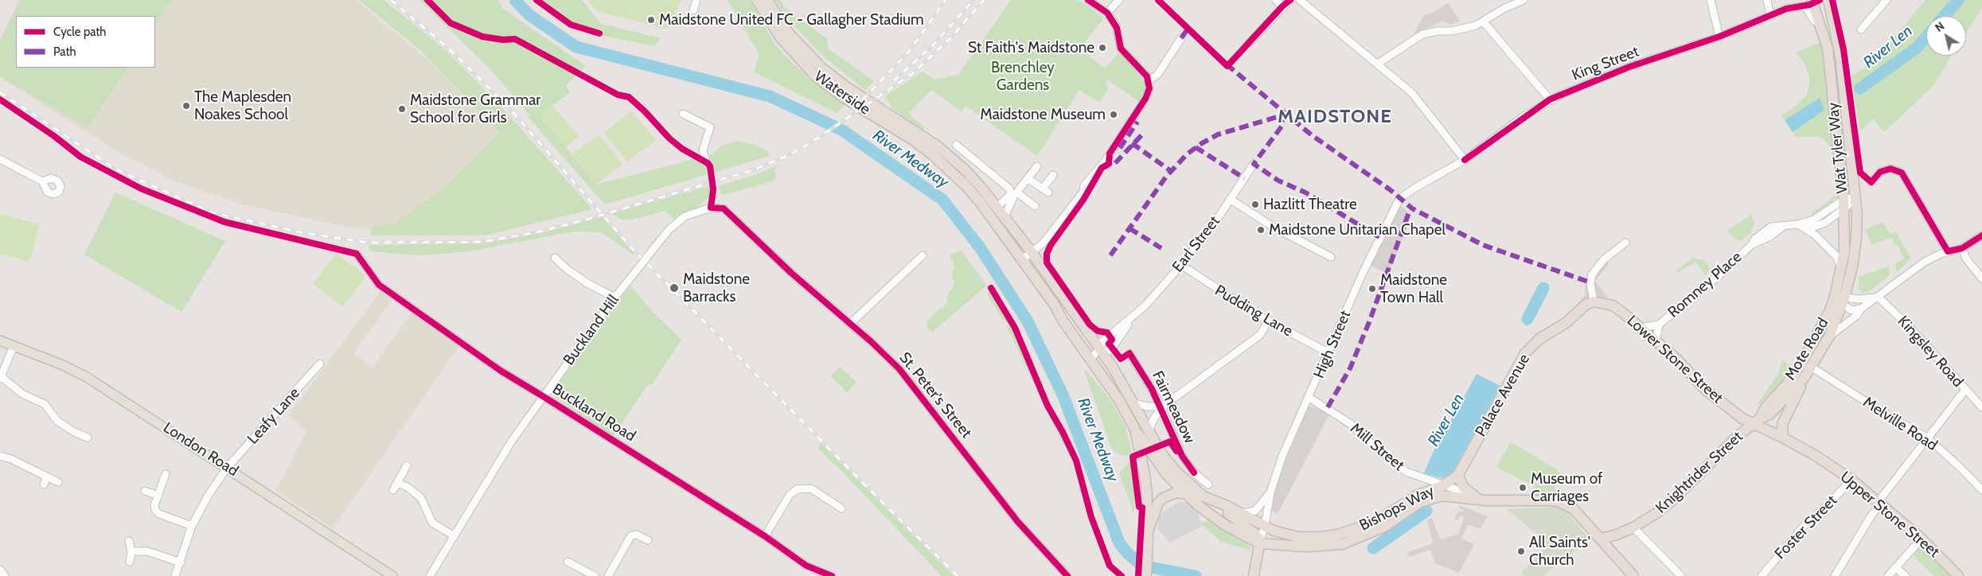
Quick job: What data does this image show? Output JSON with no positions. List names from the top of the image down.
{
  "streets": {
    "highway": [
      "Waterside",
      "Wat Tyler Way",
      "Mote Road",
      "Lower Stone Street",
      "Palace Avenue",
      "Fairmeadow",
      "Mill Street",
      "Knightrider Street",
      "Bishops Way",
      "Upper Stone Street"
    ],
    "main road": ["London Road"],
    "street": [
      "King Street",
      "Earl Street",
      "Romney Place",
      "Pudding Lane",
      "Buckland Hill",
      "High Street",
      "Kingsley Road",
      "St. Peter's Street",
      "Buckland Road",
      "Leafy Lane",
      "Melville Road",
      "Foster Street"
    ]
  },
  "crossings": [
    ["King Street", "High Street"],
    ["Waterside", "Fairmeadow"],
    ["Wat Tyler Way", "Romney Place"],
    ["Wat Tyler Way", "Mote Road"],
    ["Earl Street", "Pudding Lane"],
    ["Earl Street", "Fairmeadow"],
    ["Romney Place", "Lower Stone Street"],
    ["Pudding Lane", "High Street"],
    ["Buckland Hill", "St. Peter's Street"],
    ["Buckland Hill", "Buckland Road"],
    ["High Street", "Mill Street"],
    ["High Street", "Bishops Way"],
    ["Mote Road", "Kingsley Road"],
    ["Mote Road", "Lower Stone Street"],
    ["Mote Road", "Melville Road"],
    ["Mote Road", "Knightrider Street"],
    ["Mote Road", "Upper Stone Street"],
    ["Lower Stone Street", "Palace Avenue"],
    ["Lower Stone Street", "Knightrider Street"],
    ["Lower Stone Street", "Upper Stone Street"],
    ["Palace Avenue", "Mill Street"],
    ["Palace Avenue", "Bishops Way"],
    ["Leafy Lane", "London Road"],
    ["Mill Street", "Knightrider Street"],
    ["Mill Street", "Bishops Way"],
    ["Knightrider Street", "Upper Stone Street"],
    ["Upper Stone Street", "Foster Street"]
  ],
  "districts": ["MAIDSTONE"],
  "water": ["River Len", "River Medway"],
  "parks": ["Brenchley Gardens"],
  "places": [
    "Maidstone United FC - Gallagher Stadium",
    "St Faith's Maidstone",
    "The Maplesden Noakes School",
    "Maidstone Grammar School for Girls",
    "Maidstone Museum",
    "Hazlitt Theatre",
    "Maidstone Unitarian Chapel",
    "Maidstone Barracks",
    "Maidstone Town Hall",
    "Museum of Carriages",
    "All Saints' Church"
  ],
  "legend": ["Cycle path", "Path"],
  "north": "top left"
}
